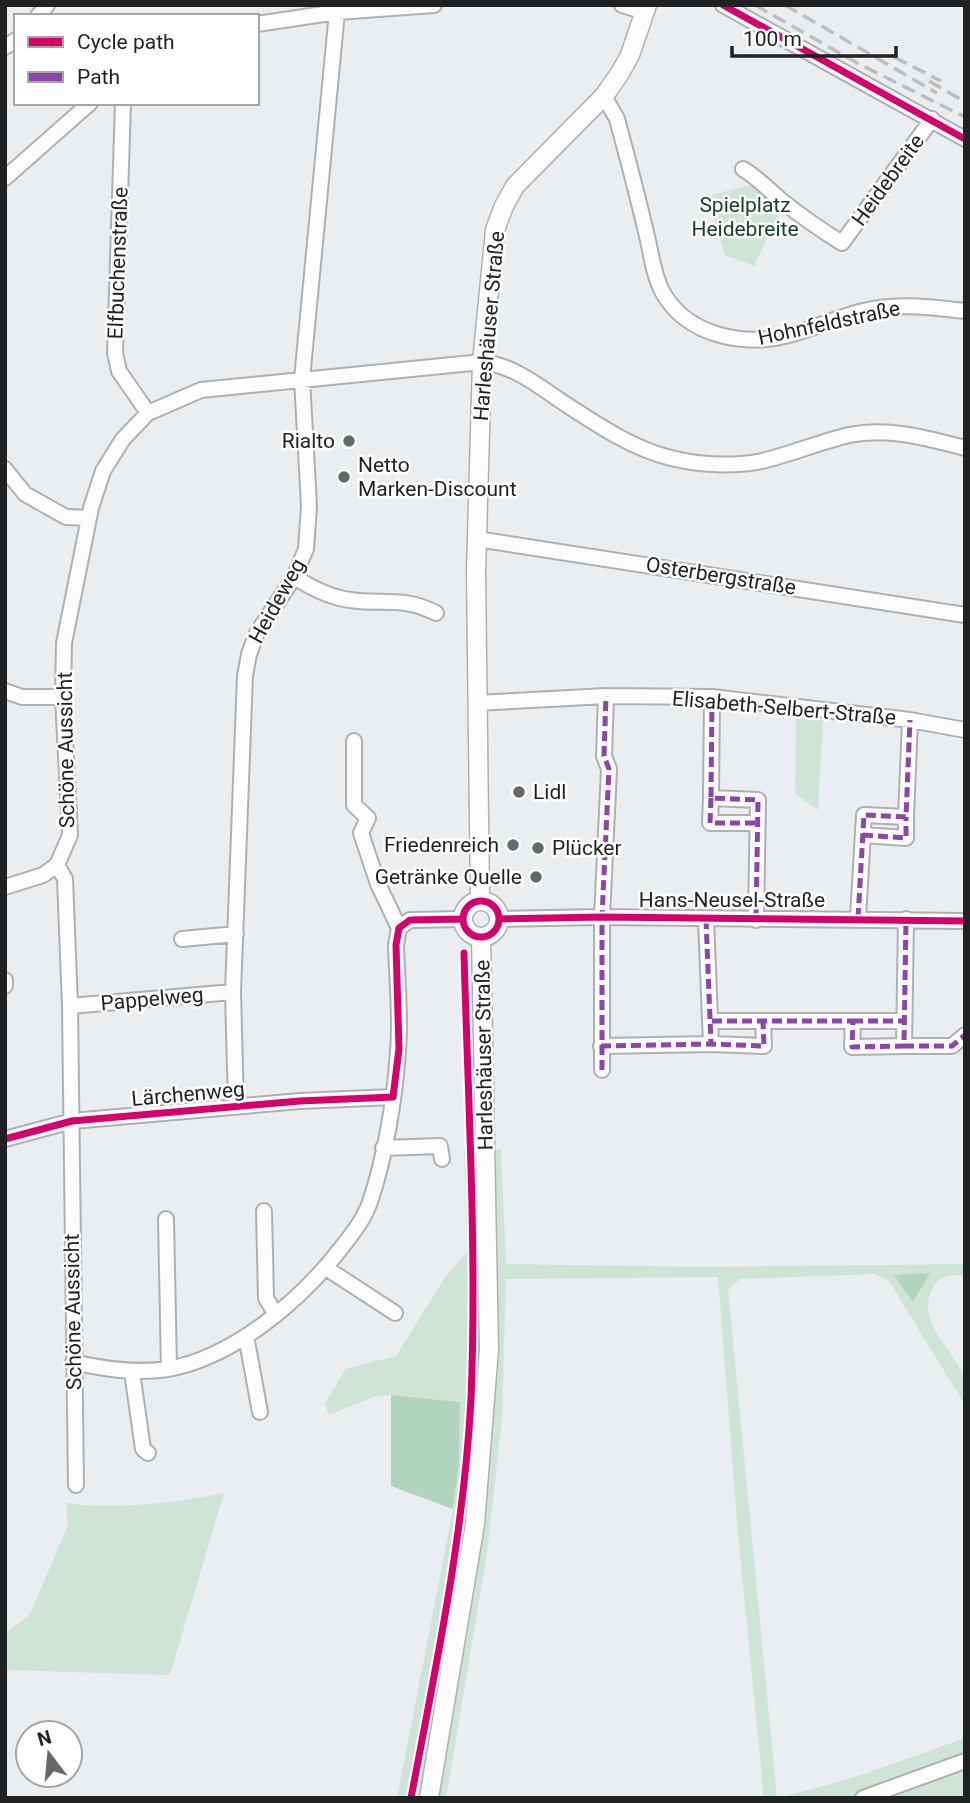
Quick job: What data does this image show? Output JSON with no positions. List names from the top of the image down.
{
  "streets": {
    "main road": ["Harleshäuser Straße"],
    "street": [
      "Heidebreite",
      "Elfbuchenstraße",
      "Hohnfeldstraße",
      "Osterbergstraße",
      "Heideweg",
      "Elisabeth-Selbert-Straße",
      "Schöne Aussicht",
      "Hans-Neusel-Straße",
      "Pappelweg",
      "Lärchenweg"
    ]
  },
  "crossings": [
    ["Elfbuchenstraße", "Schöne Aussicht"],
    ["Hohnfeldstraße", "Harleshäuser Straße"],
    ["Harleshäuser Straße", "Osterbergstraße"],
    ["Harleshäuser Straße", "Elisabeth-Selbert-Straße"],
    ["Harleshäuser Straße", "Schöne Aussicht"],
    ["Harleshäuser Straße", "Hans-Neusel-Straße"],
    ["Heideweg", "Schöne Aussicht"],
    ["Heideweg", "Pappelweg"],
    ["Heideweg", "Lärchenweg"],
    ["Schöne Aussicht", "Pappelweg"],
    ["Schöne Aussicht", "Lärchenweg"]
  ],
  "parks": ["Spielplatz Heidebreite"],
  "places": [
    "Rialto",
    "Netto Marken-Discount",
    "Lidl",
    "Friedenreich",
    "Plücker",
    "Getränke Quelle"
  ],
  "legend": ["Cycle path", "Path"],
  "scale_bar": "100 m",
  "north": "top"
}
